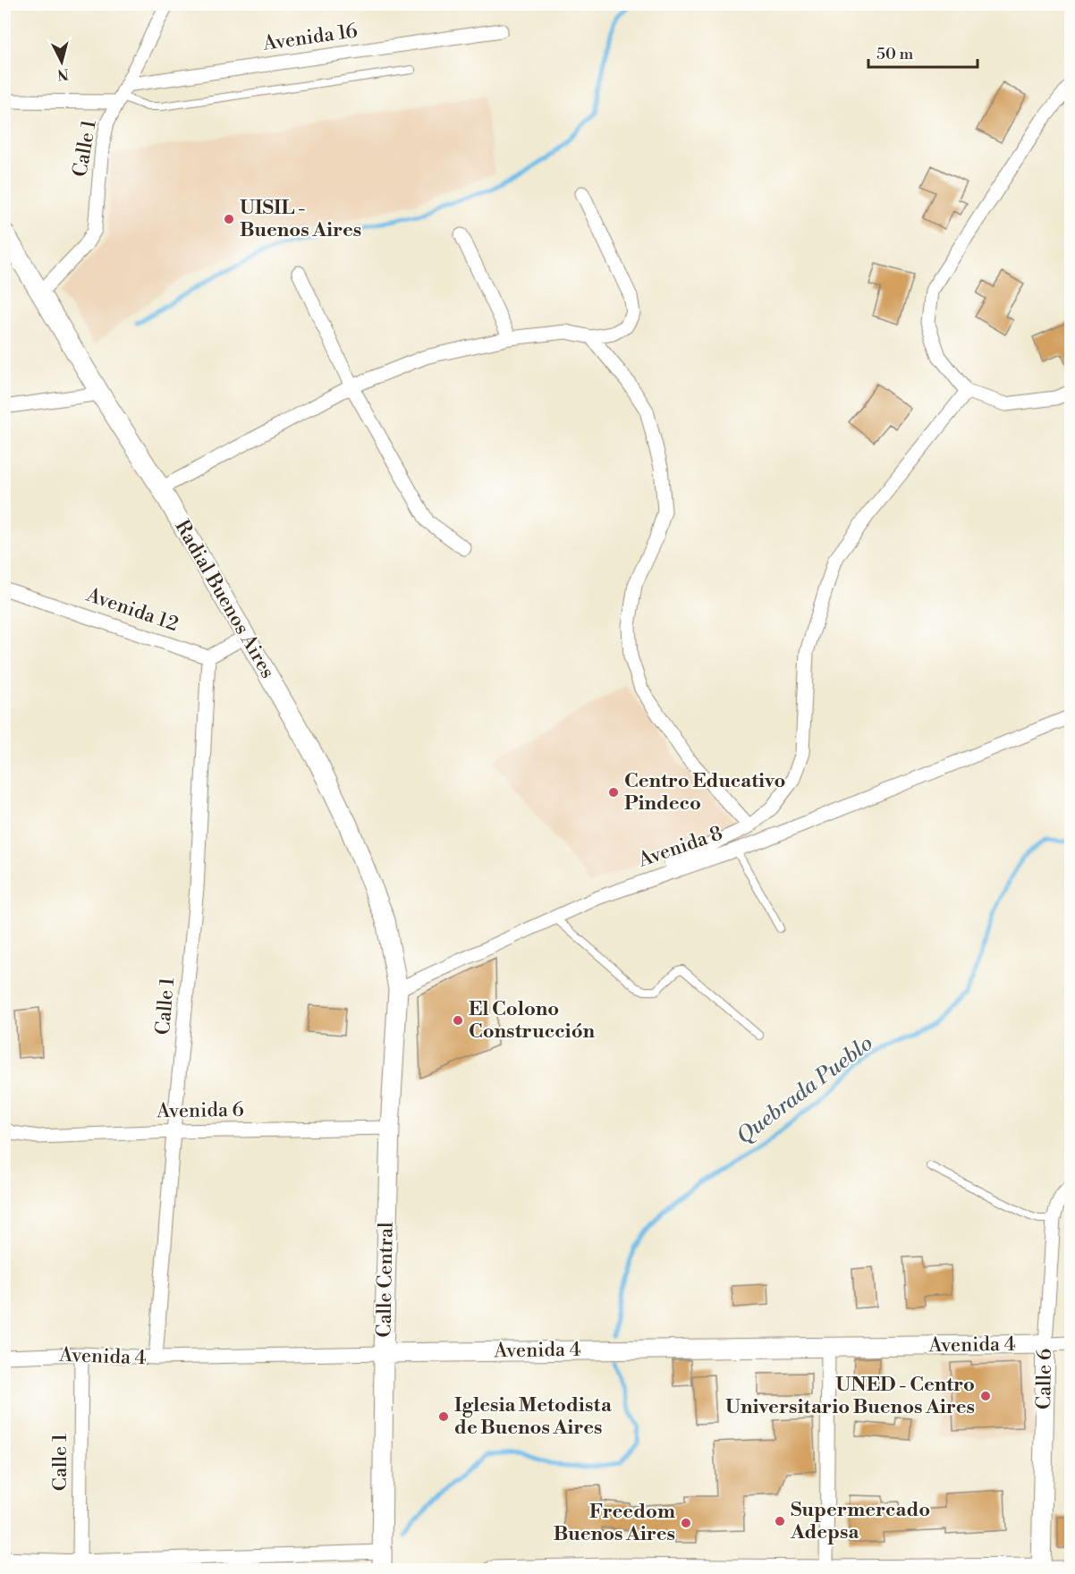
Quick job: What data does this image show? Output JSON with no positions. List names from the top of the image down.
{
  "streets": {
    "street": [
      "Avenida 16",
      "Calle 1",
      "Radial Buenos Aires",
      "Avenida 12",
      "Avenida 8",
      "Avenida 6",
      "Calle Central",
      "Avenida 4",
      "Calle 6"
    ]
  },
  "crossings": [
    ["Avenida 16", "Calle 1"],
    ["Calle 1", "Radial Buenos Aires"],
    ["Calle 1", "Avenida 12"],
    ["Calle 1", "Avenida 6"],
    ["Calle 1", "Avenida 4"],
    ["Radial Buenos Aires", "Avenida 8"],
    ["Radial Buenos Aires", "Calle Central"],
    ["Avenida 8", "Calle Central"],
    ["Avenida 6", "Calle Central"],
    ["Calle Central", "Avenida 4"],
    ["Avenida 4", "Calle 6"]
  ],
  "water": ["Quebrada Pueblo"],
  "places": [
    "UISIL - Buenos Aires",
    "Centro Educativo Pindeco",
    "El Colono Construcción",
    "UNED - Centro Universitario Buenos Aires",
    "Iglesia Metodista de Buenos Aires",
    "Supermercado Adepsa",
    "Freedom Buenos Aires"
  ],
  "scale_bar": "50 m",
  "north": "bottom"
}
